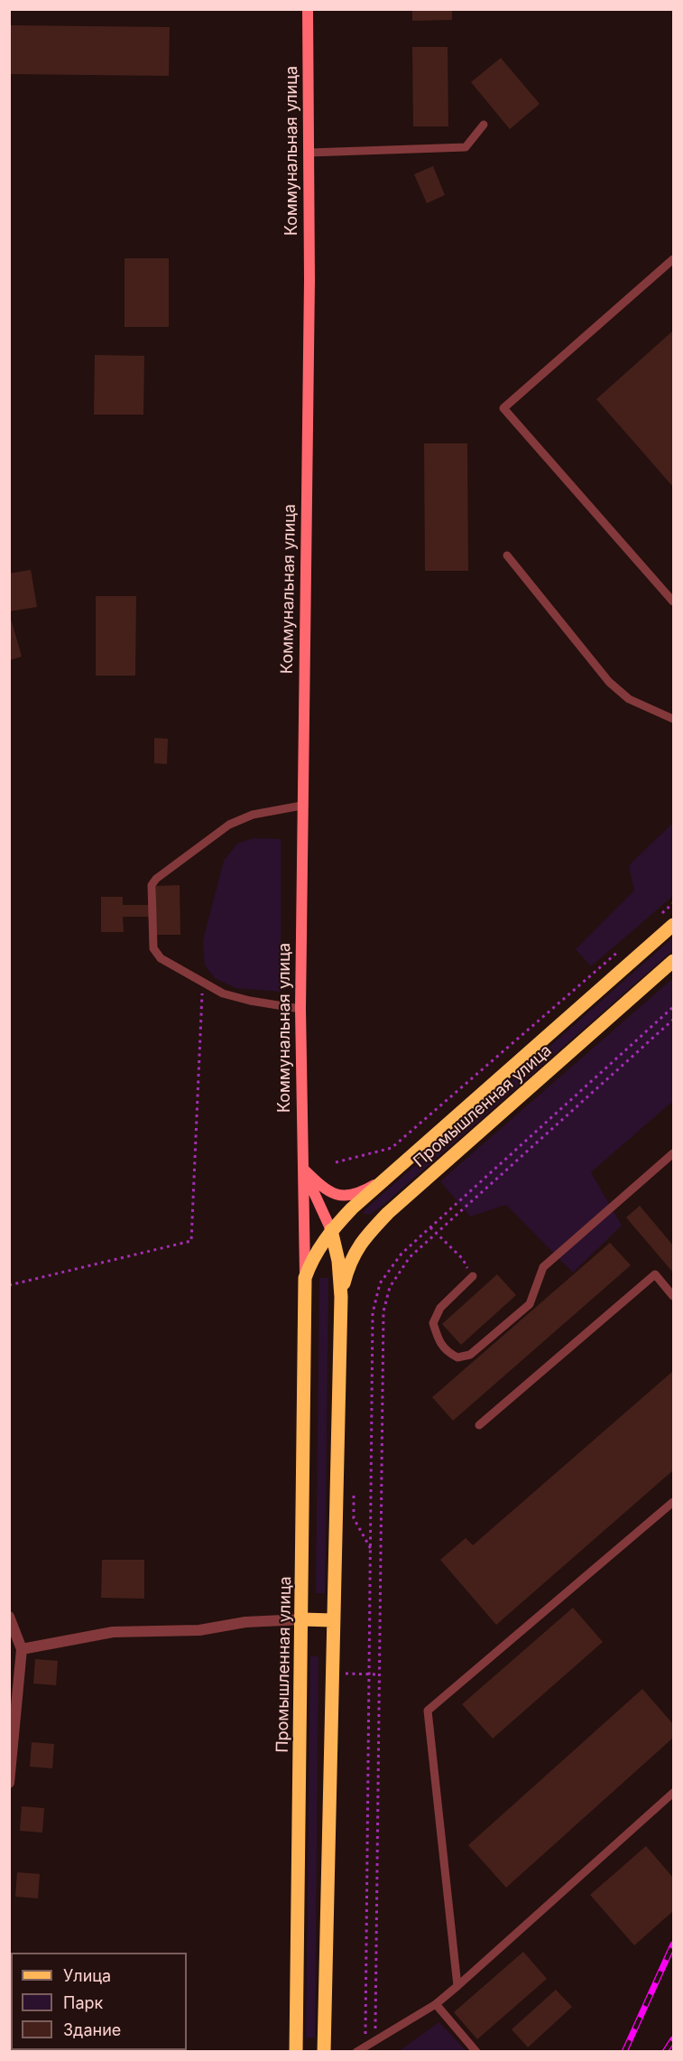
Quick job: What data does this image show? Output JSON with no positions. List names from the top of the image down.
{
  "streets": {
    "main road": ["Коммунальная улица", "Промышленная улица"]
  },
  "crossings": [
    ["Коммунальная улица", "Промышленная улица"]
  ],
  "legend": ["Улица", "Парк", "Здание"]
}
